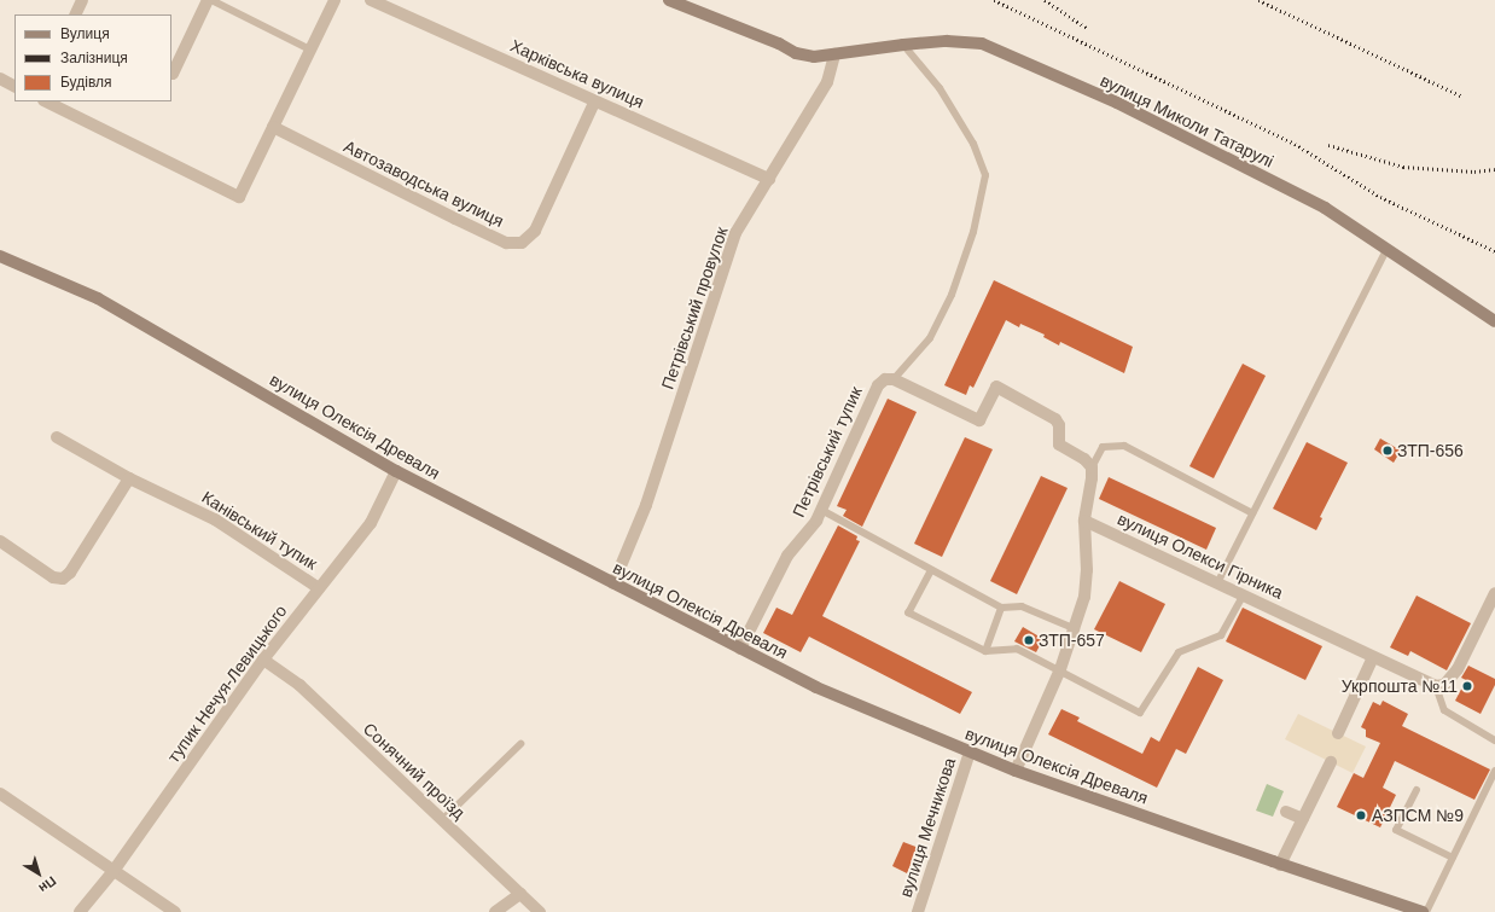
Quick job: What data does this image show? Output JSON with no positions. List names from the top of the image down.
{
  "streets": {
    "street": [
      "Харківська вулиця",
      "вулиця Миколи Татарулі",
      "Автозаводська вулиця",
      "Петрівський провулок",
      "вулиця Олексія Древаля",
      "Петрівський тупик",
      "Канівський тупик",
      "вулиця Олекси Гірника",
      "тупик Нечуя-Левицького",
      "Сонячний проїзд",
      "вулиця Мечникова"
    ]
  },
  "crossings": [
    ["Харківська вулиця", "Автозаводська вулиця"],
    ["Харківська вулиця", "Петрівський провулок"],
    ["вулиця Миколи Татарулі", "Петрівський провулок"],
    ["Петрівський провулок", "вулиця Олексія Древаля"],
    ["вулиця Олексія Древаля", "Петрівський тупик"],
    ["вулиця Олексія Древаля", "тупик Нечуя-Левицького"],
    ["вулиця Олексія Древаля", "вулиця Мечникова"],
    ["Канівський тупик", "тупик Нечуя-Левицького"],
    ["тупик Нечуя-Левицького", "Сонячний проїзд"]
  ],
  "places": [
    "ЗТП-656",
    "ЗТП-657",
    "Укрпошта №11",
    "АЗПСМ №9"
  ],
  "legend": ["Вулиця", "Залізниця", "Будівля"],
  "north": "bottom right"
}
